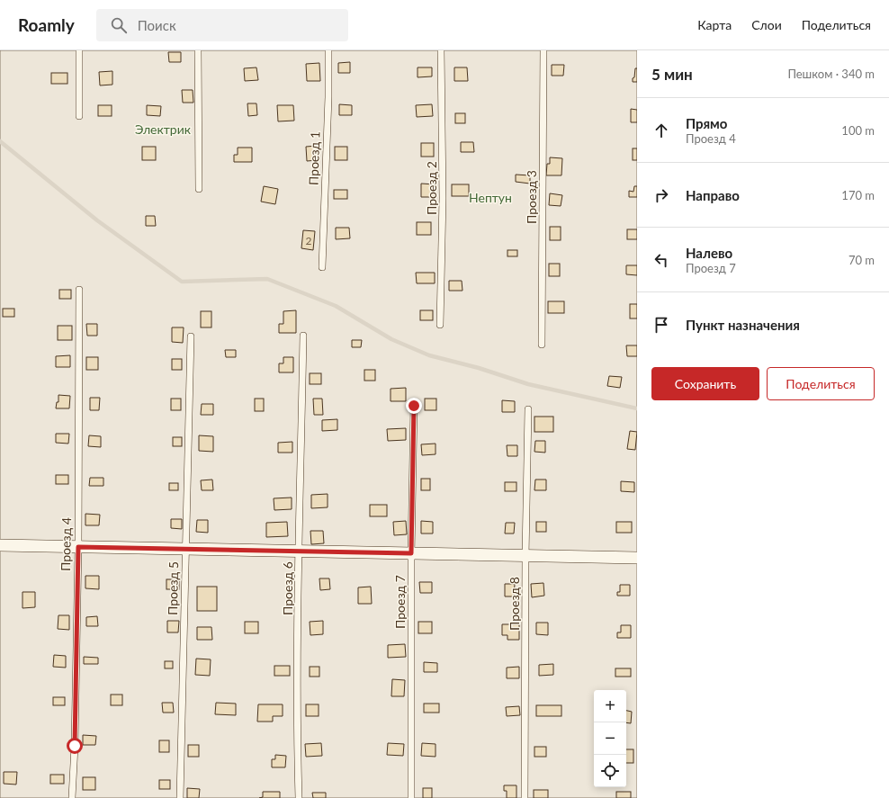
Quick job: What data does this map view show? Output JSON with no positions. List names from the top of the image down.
{
  "streets": {
    "lane": [
      "Проезд 1",
      "Проезд 2",
      "Проезд 3",
      "Проезд 4",
      "Проезд 5",
      "Проезд 6",
      "Проезд 7",
      "Проезд 8"
    ]
  },
  "parks": ["Электрик", "Нептун"],
  "house_numbers": ["2"],
  "page": {
    "header": "Roamly",
    "search": "Поиск",
    "nav": ["Карта", "Слои", "Поделиться"],
    "heading": ["5 мин", "Пешком · 340 m"],
    "list": [
      ["Прямо", "Проезд 4", "100 m"],
      ["Направо", "170 m"],
      ["Налево", "Проезд 7", "70 m"],
      "Пункт назначения"
    ],
    "buttons": ["Сохранить", "Поделиться"],
    "map_buttons": ["+", "−"]
  }
}
